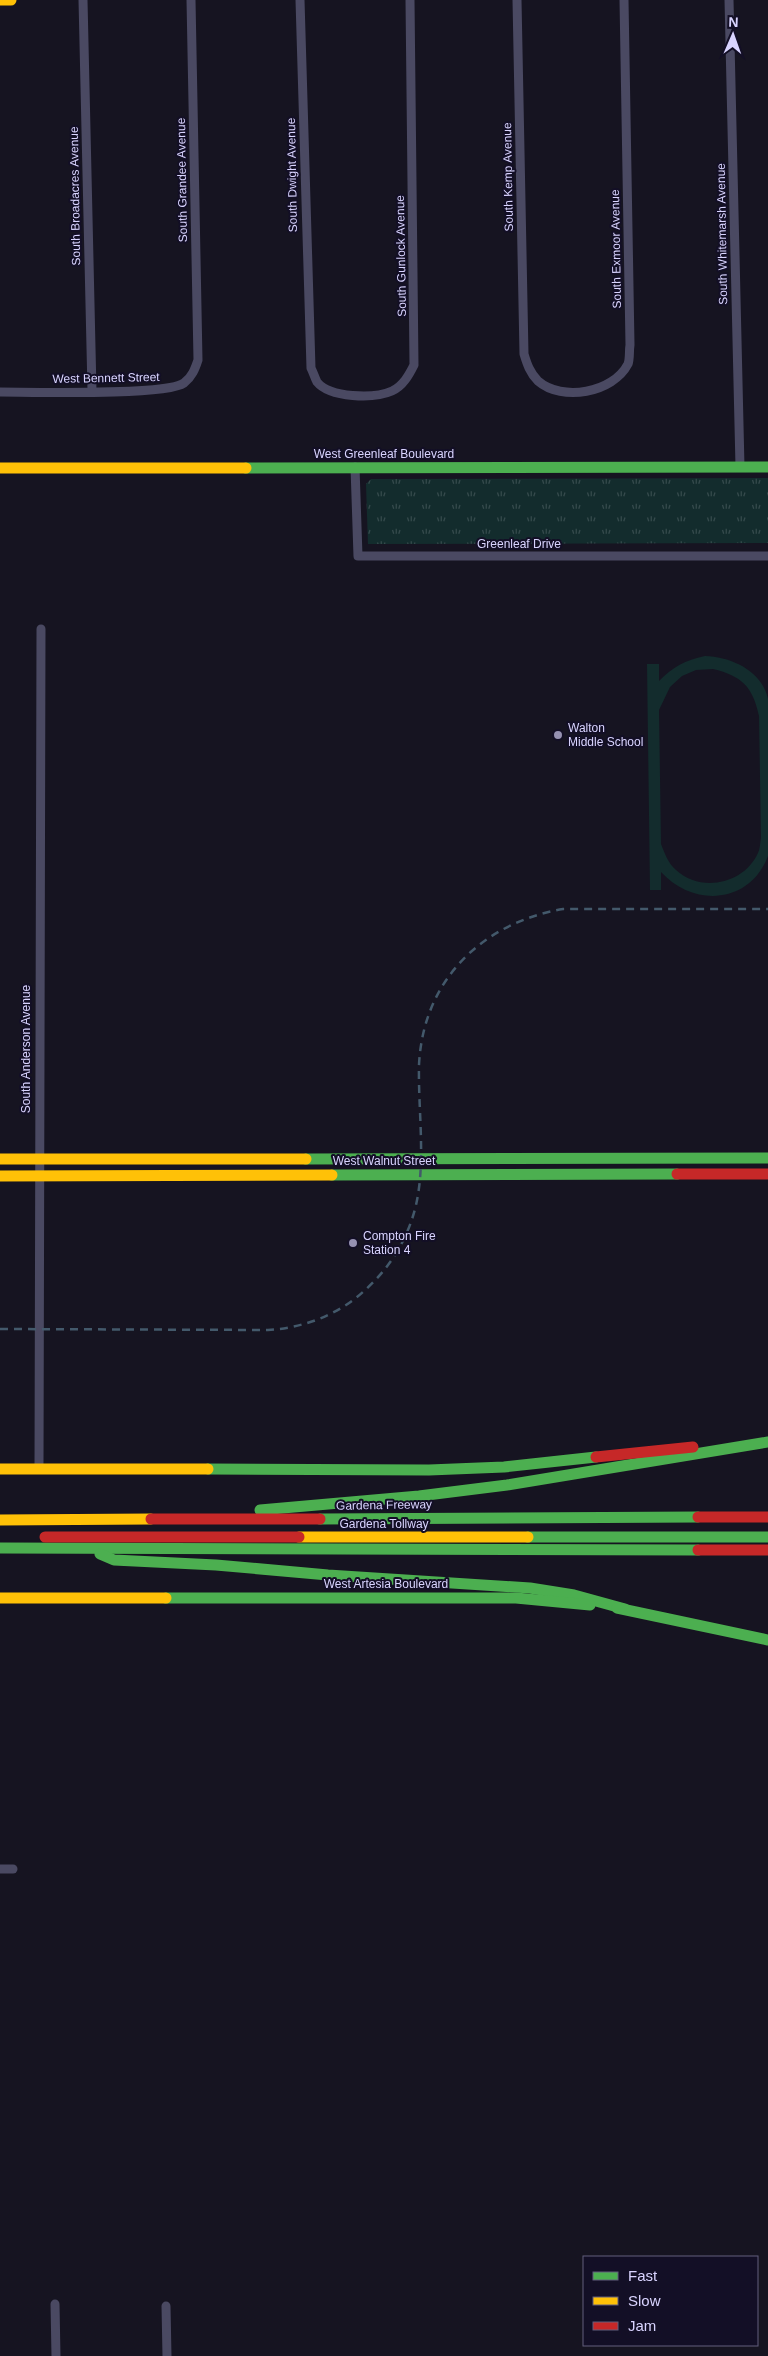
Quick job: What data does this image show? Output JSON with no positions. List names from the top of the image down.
{
  "streets": {
    "main road": [
      "West Greenleaf Boulevard",
      "West Walnut Street",
      "Gardena Freeway",
      "Gardena Tollway",
      "West Artesia Boulevard"
    ],
    "street": [
      "South Dwight Avenue",
      "South Kemp Avenue",
      "South Grandee Avenue",
      "South Broadacres Avenue",
      "South Whitemarsh Avenue",
      "South Exmoor Avenue",
      "South Gunlock Avenue",
      "West Bennett Street",
      "Greenleaf Drive",
      "South Anderson Avenue"
    ]
  },
  "crossings": [
    ["South Dwight Avenue", "South Gunlock Avenue"],
    ["South Kemp Avenue", "South Exmoor Avenue"],
    ["South Grandee Avenue", "West Bennett Street"],
    ["South Broadacres Avenue", "West Bennett Street"],
    ["South Whitemarsh Avenue", "West Greenleaf Boulevard"],
    ["West Greenleaf Boulevard", "Greenleaf Drive"],
    ["South Anderson Avenue", "West Walnut Street"]
  ],
  "places": ["Walton Middle School", "Compton Fire Station 4"],
  "legend": ["Fast", "Slow", "Jam"],
  "north": "top"
}
